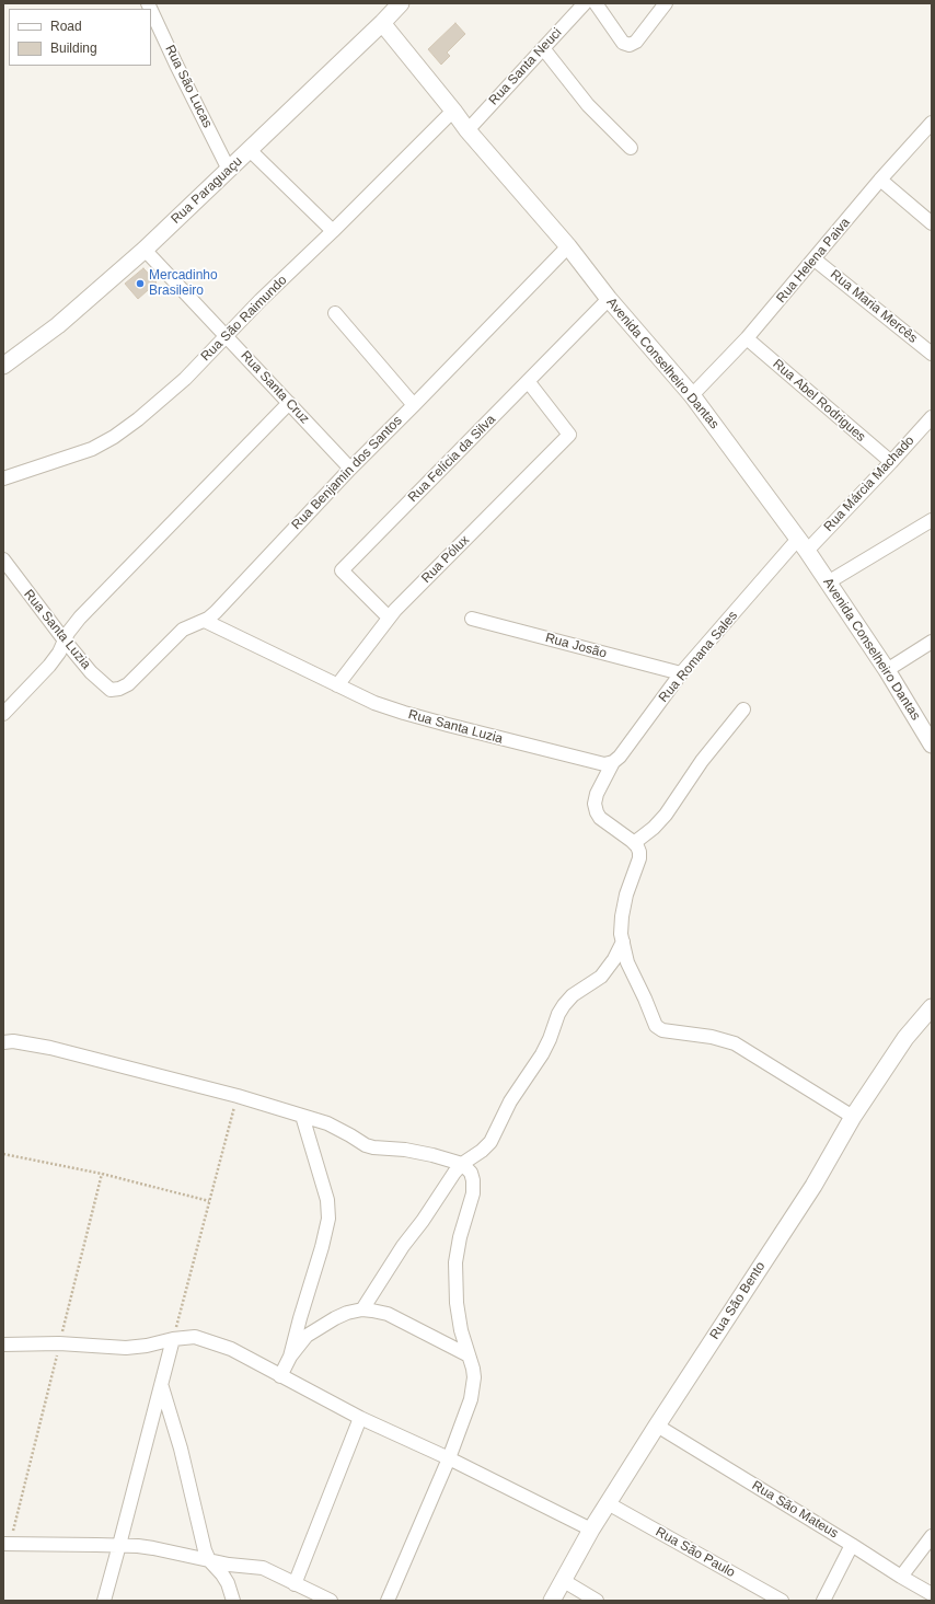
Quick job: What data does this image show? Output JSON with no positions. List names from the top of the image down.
{
  "streets": {
    "street": [
      "Rua Santa Neuci",
      "Rua São Lucas",
      "Rua Paraguaçu",
      "Rua Helena Paiva",
      "Rua Maria Mercês",
      "Rua São Raimundo",
      "Avenida Conselheiro Dantas",
      "Rua Santa Cruz",
      "Rua Abel Rodrigues",
      "Rua Felícia da Silva",
      "Rua Benjamin dos Santos",
      "Rua Márcia Machado",
      "Rua Pólux",
      "Rua Santa Luzia",
      "Rua Josão",
      "Rua Romana Sales",
      "Rua São Bento",
      "Rua São Mateus",
      "Rua São Paulo"
    ]
  },
  "crossings": [
    ["Rua Santa Neuci", "Avenida Conselheiro Dantas"],
    ["Rua São Lucas", "Rua Paraguaçu"],
    ["Rua Paraguaçu", "Avenida Conselheiro Dantas"],
    ["Rua Paraguaçu", "Rua Santa Cruz"],
    ["Rua Helena Paiva", "Rua Maria Mercês"],
    ["Rua Helena Paiva", "Avenida Conselheiro Dantas"],
    ["Rua Helena Paiva", "Rua Abel Rodrigues"],
    ["Rua São Raimundo", "Avenida Conselheiro Dantas"],
    ["Rua São Raimundo", "Rua Santa Cruz"],
    ["Avenida Conselheiro Dantas", "Rua Felícia da Silva"],
    ["Avenida Conselheiro Dantas", "Rua Benjamin dos Santos"],
    ["Avenida Conselheiro Dantas", "Rua Márcia Machado"],
    ["Avenida Conselheiro Dantas", "Rua Romana Sales"],
    ["Rua Santa Cruz", "Rua Benjamin dos Santos"],
    ["Rua Abel Rodrigues", "Rua Márcia Machado"],
    ["Rua Felícia da Silva", "Rua Pólux"],
    ["Rua Benjamin dos Santos", "Rua Santa Luzia"],
    ["Rua Márcia Machado", "Rua Romana Sales"],
    ["Rua Pólux", "Rua Santa Luzia"],
    ["Rua Santa Luzia", "Rua Romana Sales"],
    ["Rua Josão", "Rua Romana Sales"],
    ["Rua São Bento", "Rua São Mateus"],
    ["Rua São Bento", "Rua São Paulo"]
  ],
  "places": ["Mercadinho Brasileiro"],
  "legend": ["Road", "Building"]
}
